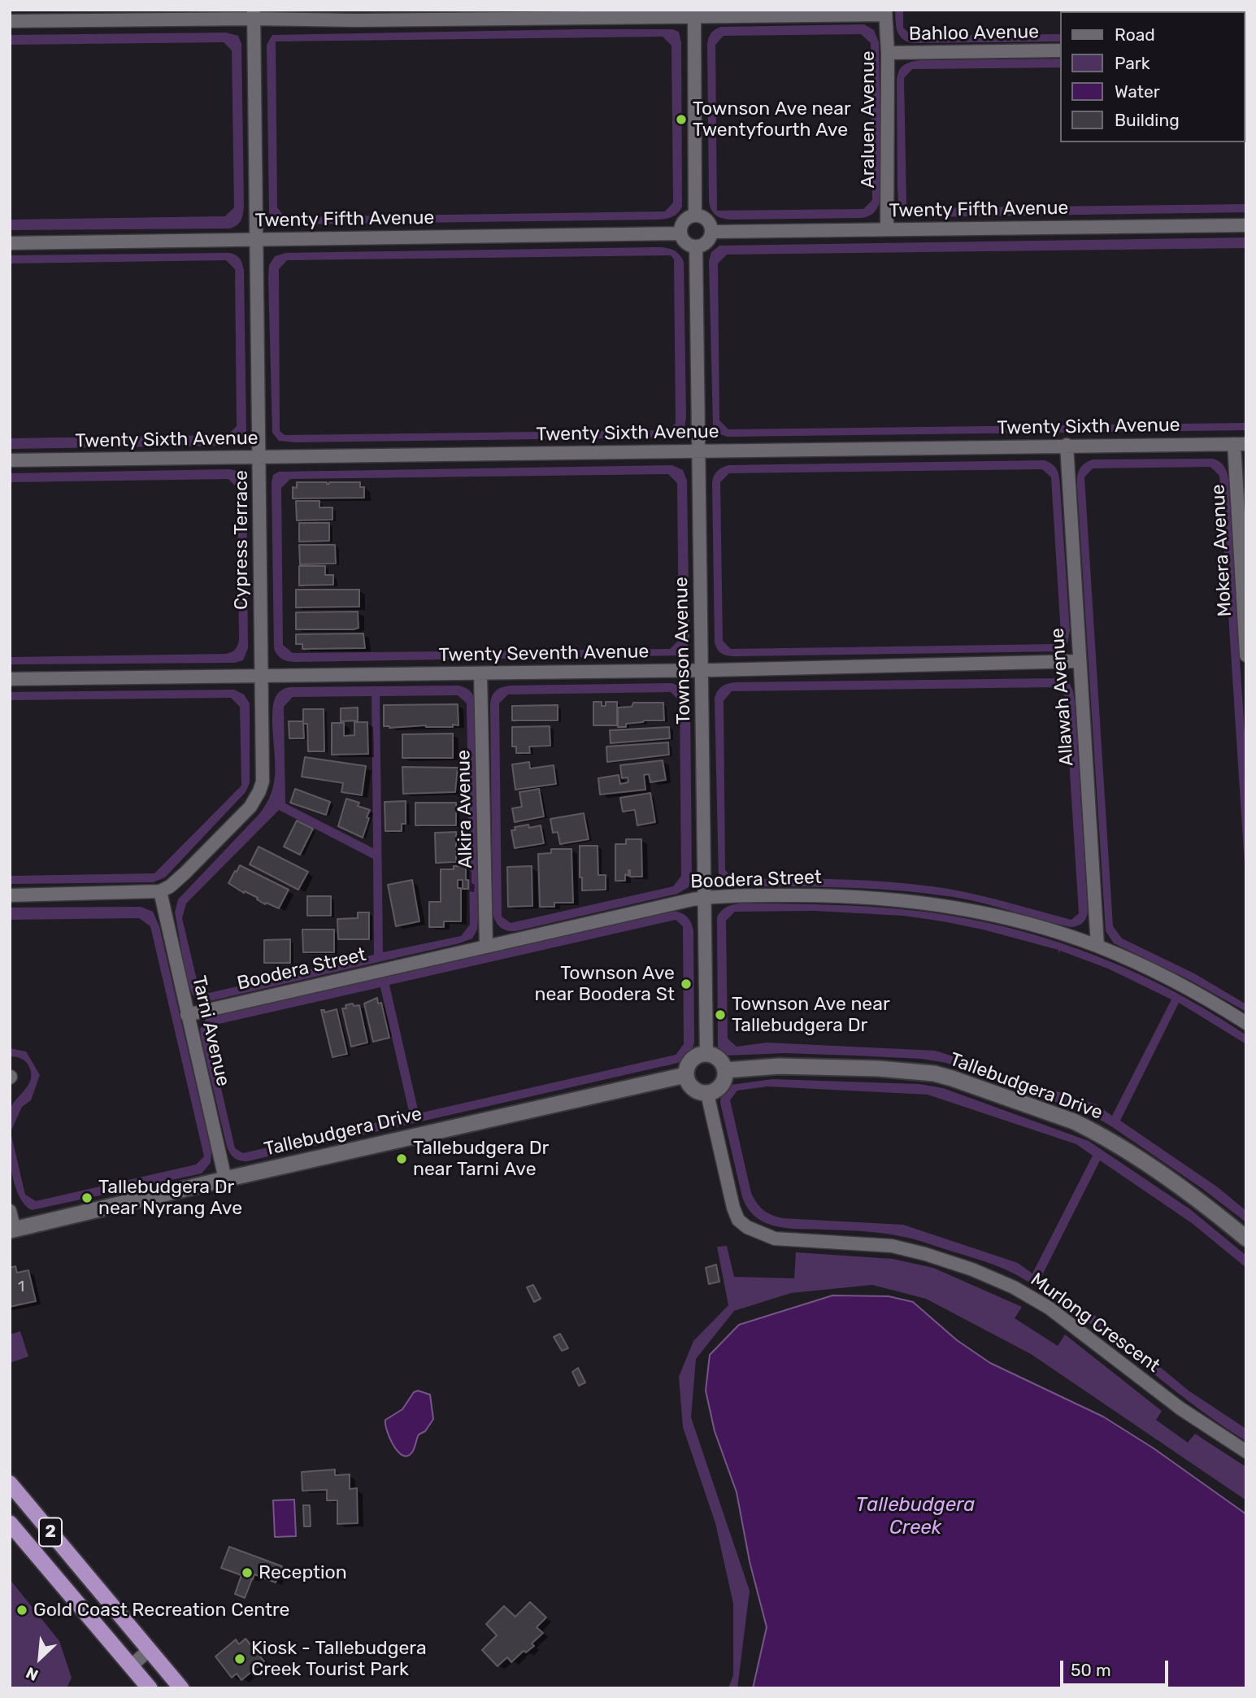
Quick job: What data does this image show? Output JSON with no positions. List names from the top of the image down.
{
  "streets": {
    "highway": ["2"],
    "street": [
      "Bahloo Avenue",
      "Araluen Avenue",
      "Twenty Fifth Avenue",
      "Twenty Sixth Avenue",
      "Cypress Terrace",
      "Mokera Avenue",
      "Townson Avenue",
      "Twenty Seventh Avenue",
      "Allawah Avenue",
      "Alkira Avenue",
      "Boodera Street",
      "Tarni Avenue",
      "Tallebudgera Drive",
      "Murlong Crescent"
    ]
  },
  "crossings": [
    ["Bahloo Avenue", "Araluen Avenue"],
    ["Araluen Avenue", "Twenty Fifth Avenue"],
    ["Twenty Fifth Avenue", "Cypress Terrace"],
    ["Twenty Fifth Avenue", "Townson Avenue"],
    ["Twenty Sixth Avenue", "Cypress Terrace"],
    ["Twenty Sixth Avenue", "Mokera Avenue"],
    ["Twenty Sixth Avenue", "Townson Avenue"],
    ["Twenty Sixth Avenue", "Allawah Avenue"],
    ["Cypress Terrace", "Twenty Seventh Avenue"],
    ["Cypress Terrace", "Tarni Avenue"],
    ["Townson Avenue", "Twenty Seventh Avenue"],
    ["Townson Avenue", "Boodera Street"],
    ["Townson Avenue", "Tallebudgera Drive"],
    ["Townson Avenue", "Murlong Crescent"],
    ["Twenty Seventh Avenue", "Allawah Avenue"],
    ["Twenty Seventh Avenue", "Alkira Avenue"],
    ["Allawah Avenue", "Boodera Street"],
    ["Alkira Avenue", "Boodera Street"],
    ["Boodera Street", "Tarni Avenue"],
    ["Tarni Avenue", "Tallebudgera Drive"],
    ["Tallebudgera Drive", "Murlong Crescent"]
  ],
  "water": ["Tallebudgera Creek"],
  "places": [
    "Townson Ave near Twentyfourth Ave",
    "Townson Ave near Boodera St",
    "Townson Ave near Tallebudgera Dr",
    "Tallebudgera Dr near Tarni Ave",
    "Tallebudgera Dr near Nyrang Ave",
    "Reception",
    "Gold Coast Recreation Centre",
    "Kiosk - Tallebudgera Creek Tourist Park"
  ],
  "house_numbers": ["1"],
  "legend": [
    "Road",
    "Park",
    "Water",
    "Building"
  ],
  "scale_bar": "50 m",
  "north": "bottom left"
}
